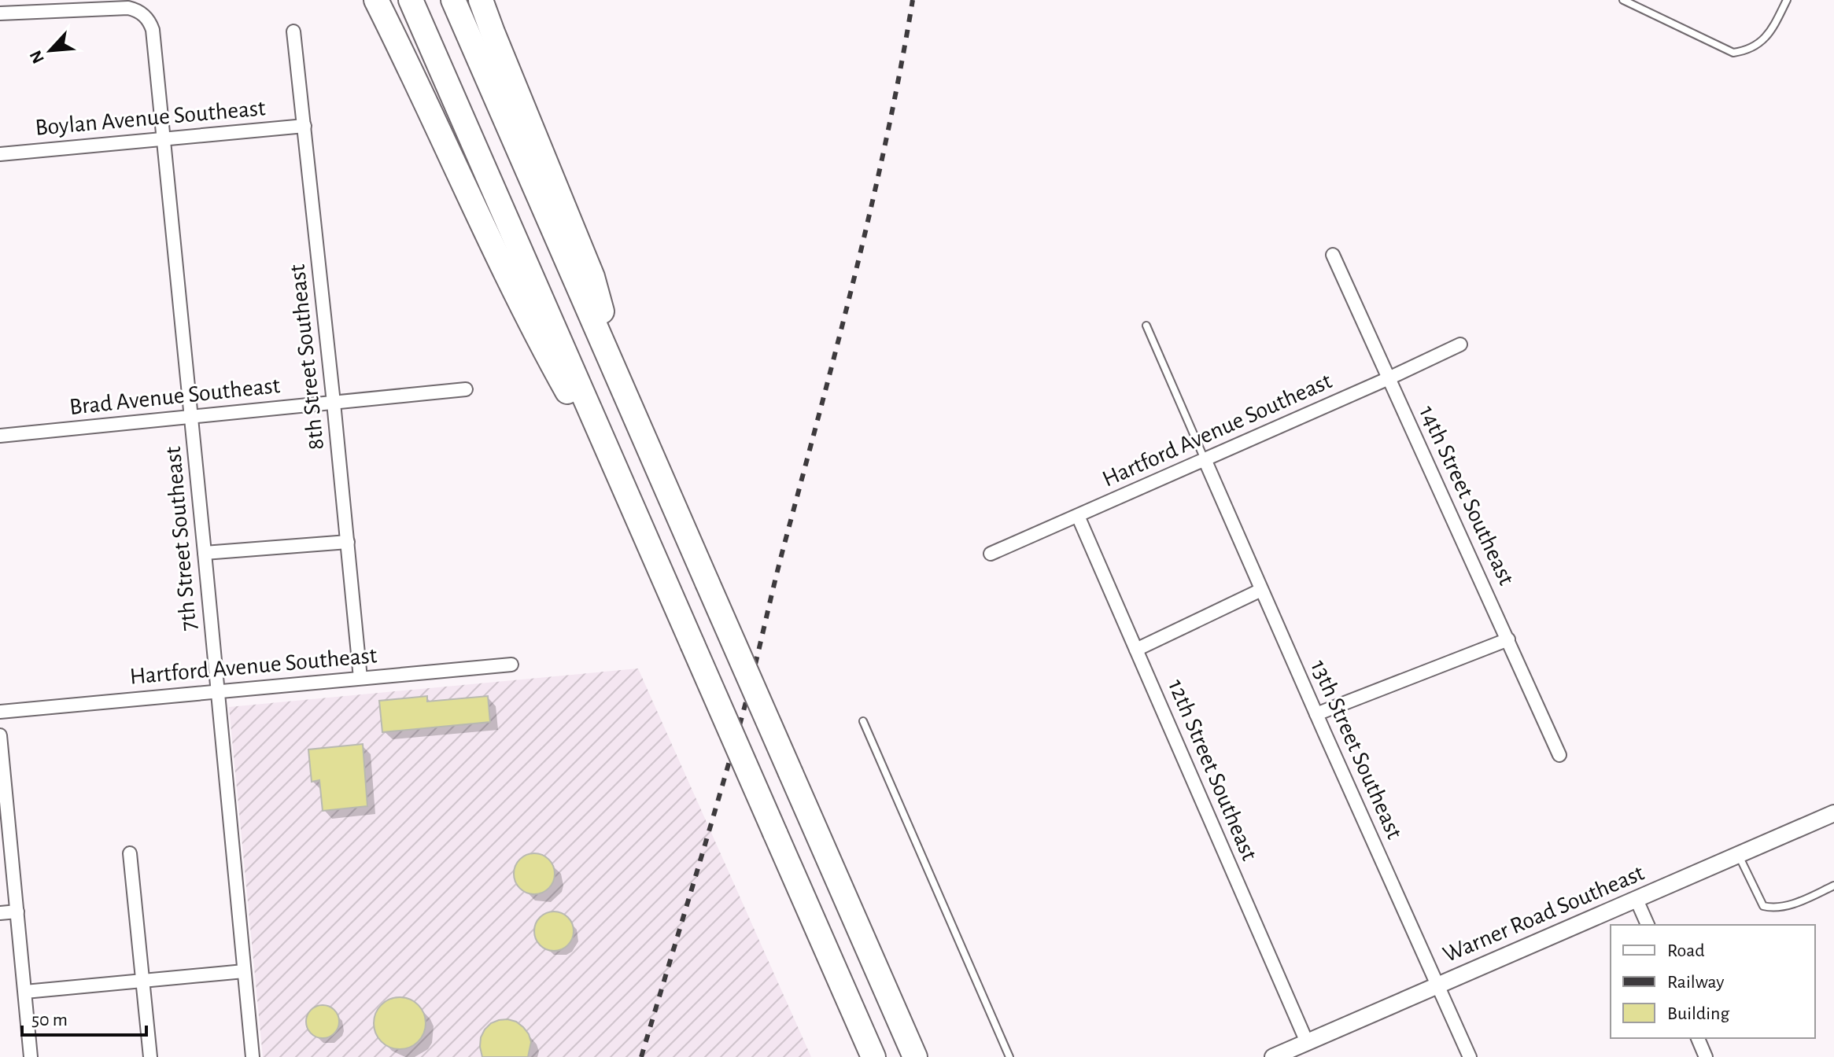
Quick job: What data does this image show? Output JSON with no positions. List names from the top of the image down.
{
  "streets": {
    "street": [
      "Boylan Avenue Southeast",
      "8th Street Southeast",
      "Brad Avenue Southeast",
      "Hartford Avenue Southeast",
      "14th Street Southeast",
      "7th Street Southeast",
      "13th Street Southeast",
      "12th Street Southeast",
      "Warner Road Southeast"
    ]
  },
  "crossings": [
    ["Boylan Avenue Southeast", "8th Street Southeast"],
    ["Boylan Avenue Southeast", "7th Street Southeast"],
    ["8th Street Southeast", "Brad Avenue Southeast"],
    ["8th Street Southeast", "Hartford Avenue Southeast"],
    ["Brad Avenue Southeast", "7th Street Southeast"],
    ["Hartford Avenue Southeast", "14th Street Southeast"],
    ["Hartford Avenue Southeast", "7th Street Southeast"],
    ["Hartford Avenue Southeast", "13th Street Southeast"],
    ["Hartford Avenue Southeast", "12th Street Southeast"],
    ["13th Street Southeast", "Warner Road Southeast"],
    ["12th Street Southeast", "Warner Road Southeast"]
  ],
  "legend": ["Road", "Railway", "Building"],
  "scale_bar": "50 m",
  "north": "bottom left"
}
